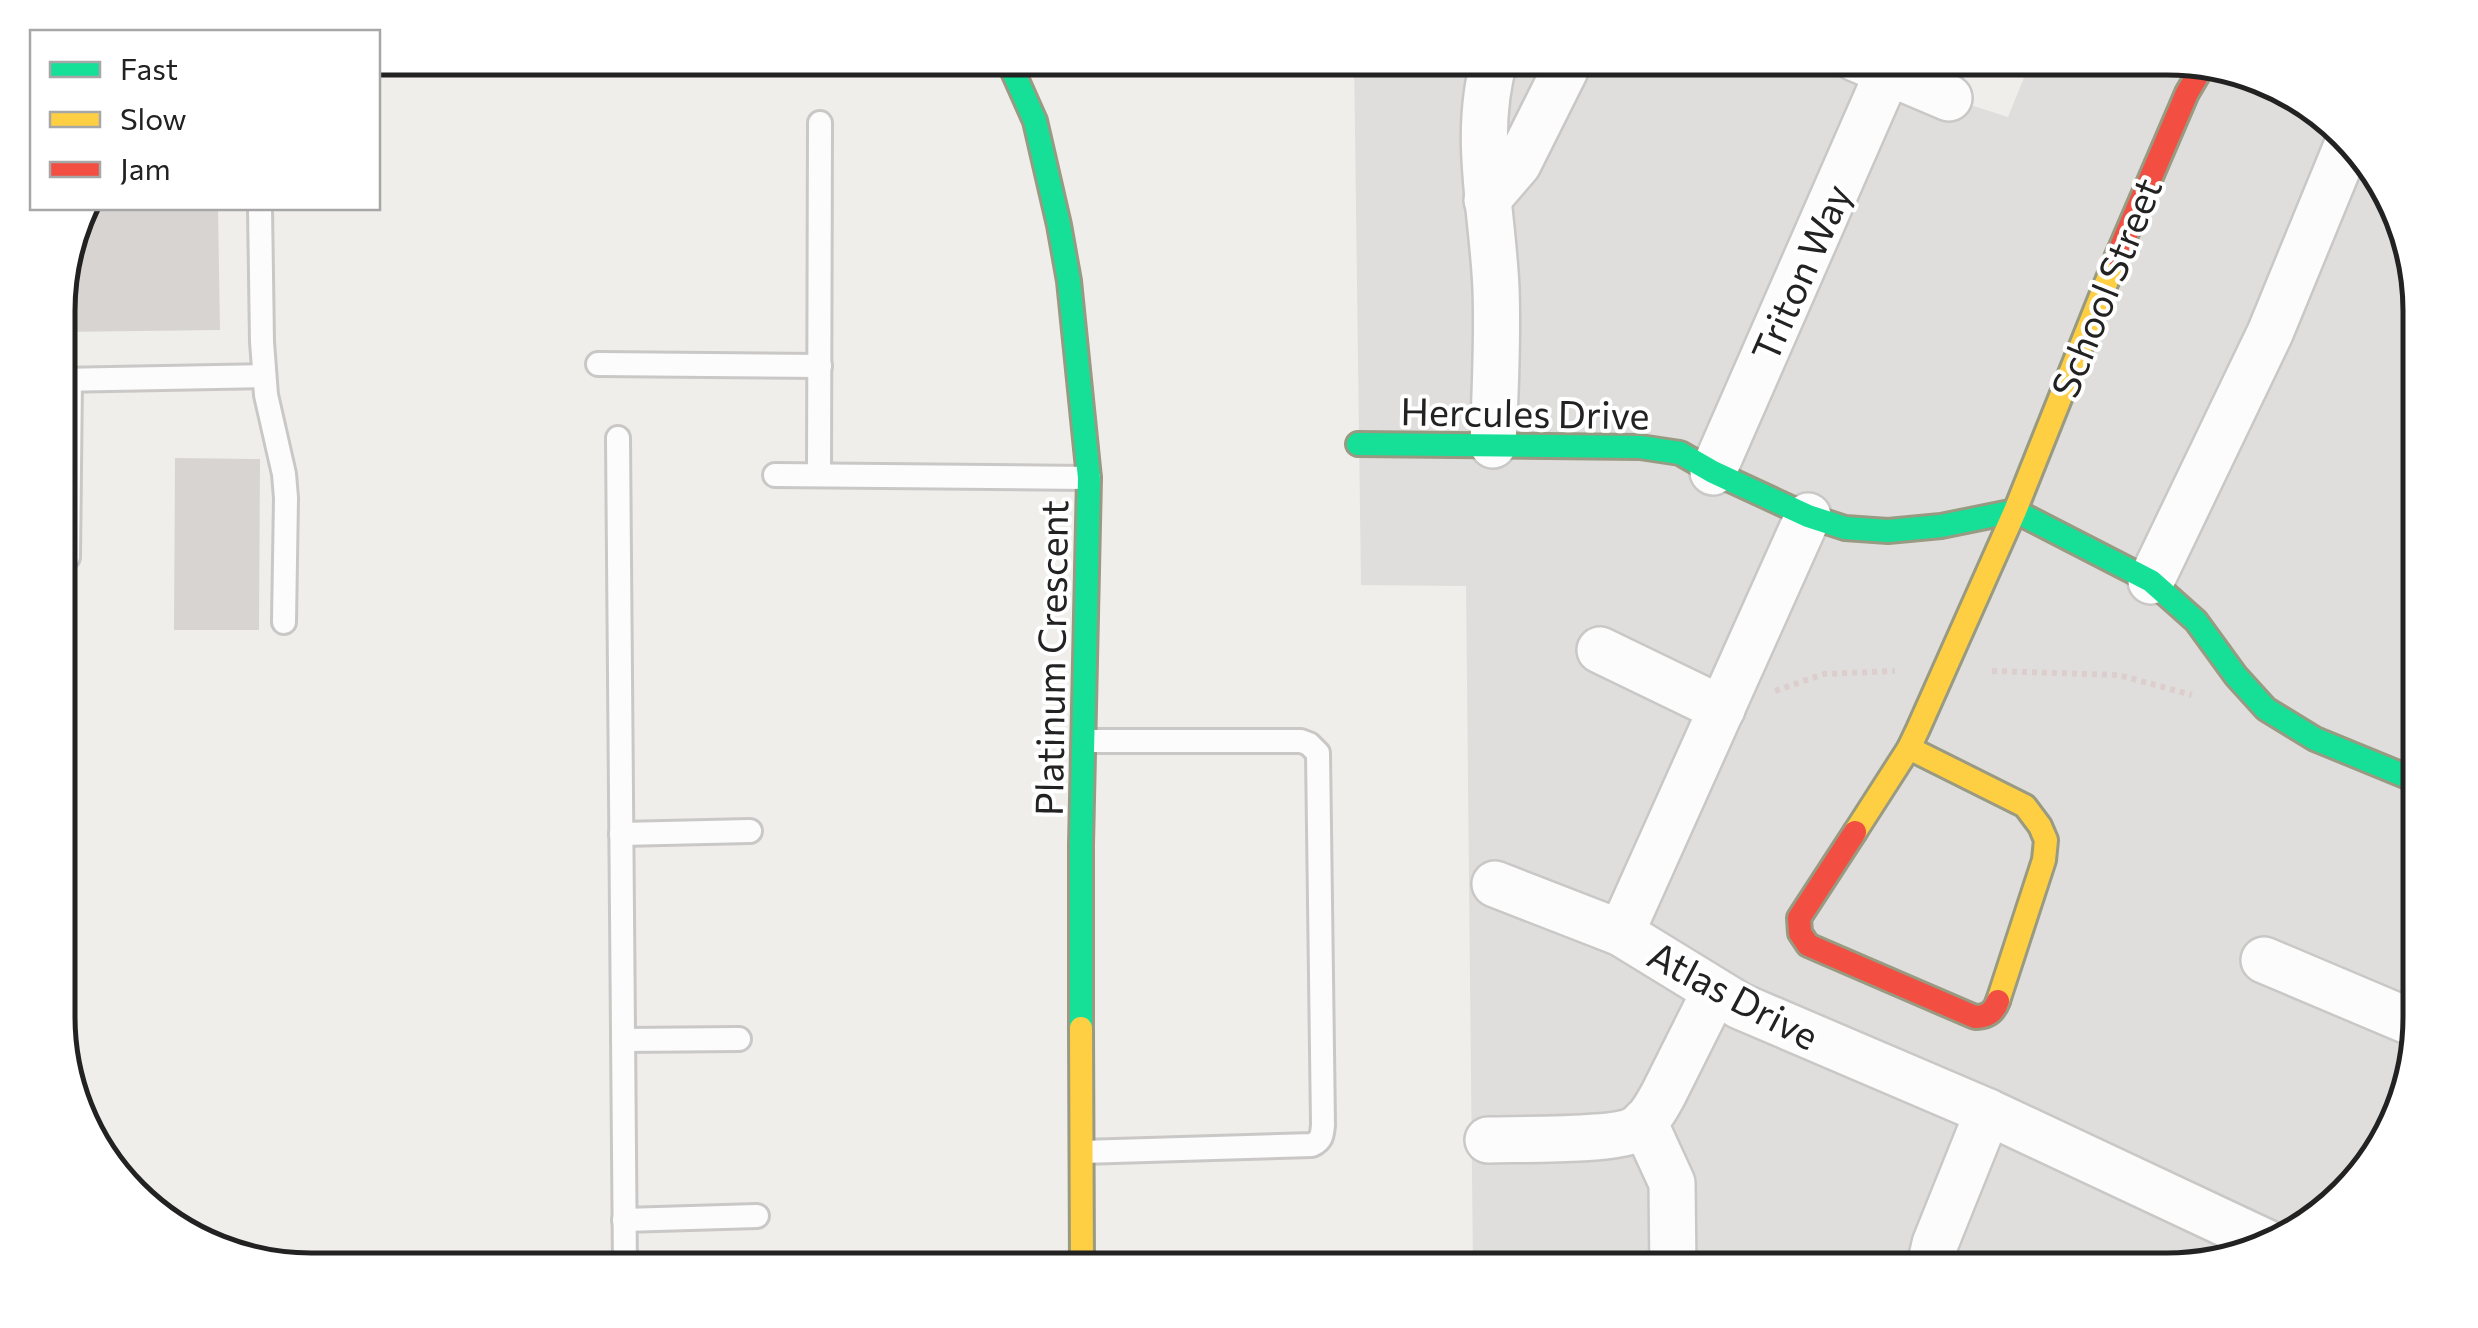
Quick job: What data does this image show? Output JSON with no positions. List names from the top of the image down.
{
  "streets": {
    "street": [
      "Triton Way",
      "School Street",
      "Hercules Drive",
      "Platinum Crescent",
      "Atlas Drive"
    ]
  },
  "crossings": [
    ["Triton Way", "Hercules Drive"],
    ["School Street", "Hercules Drive"],
    ["Hercules Drive", "Atlas Drive"]
  ],
  "legend": ["Fast", "Slow", "Jam"]
}
